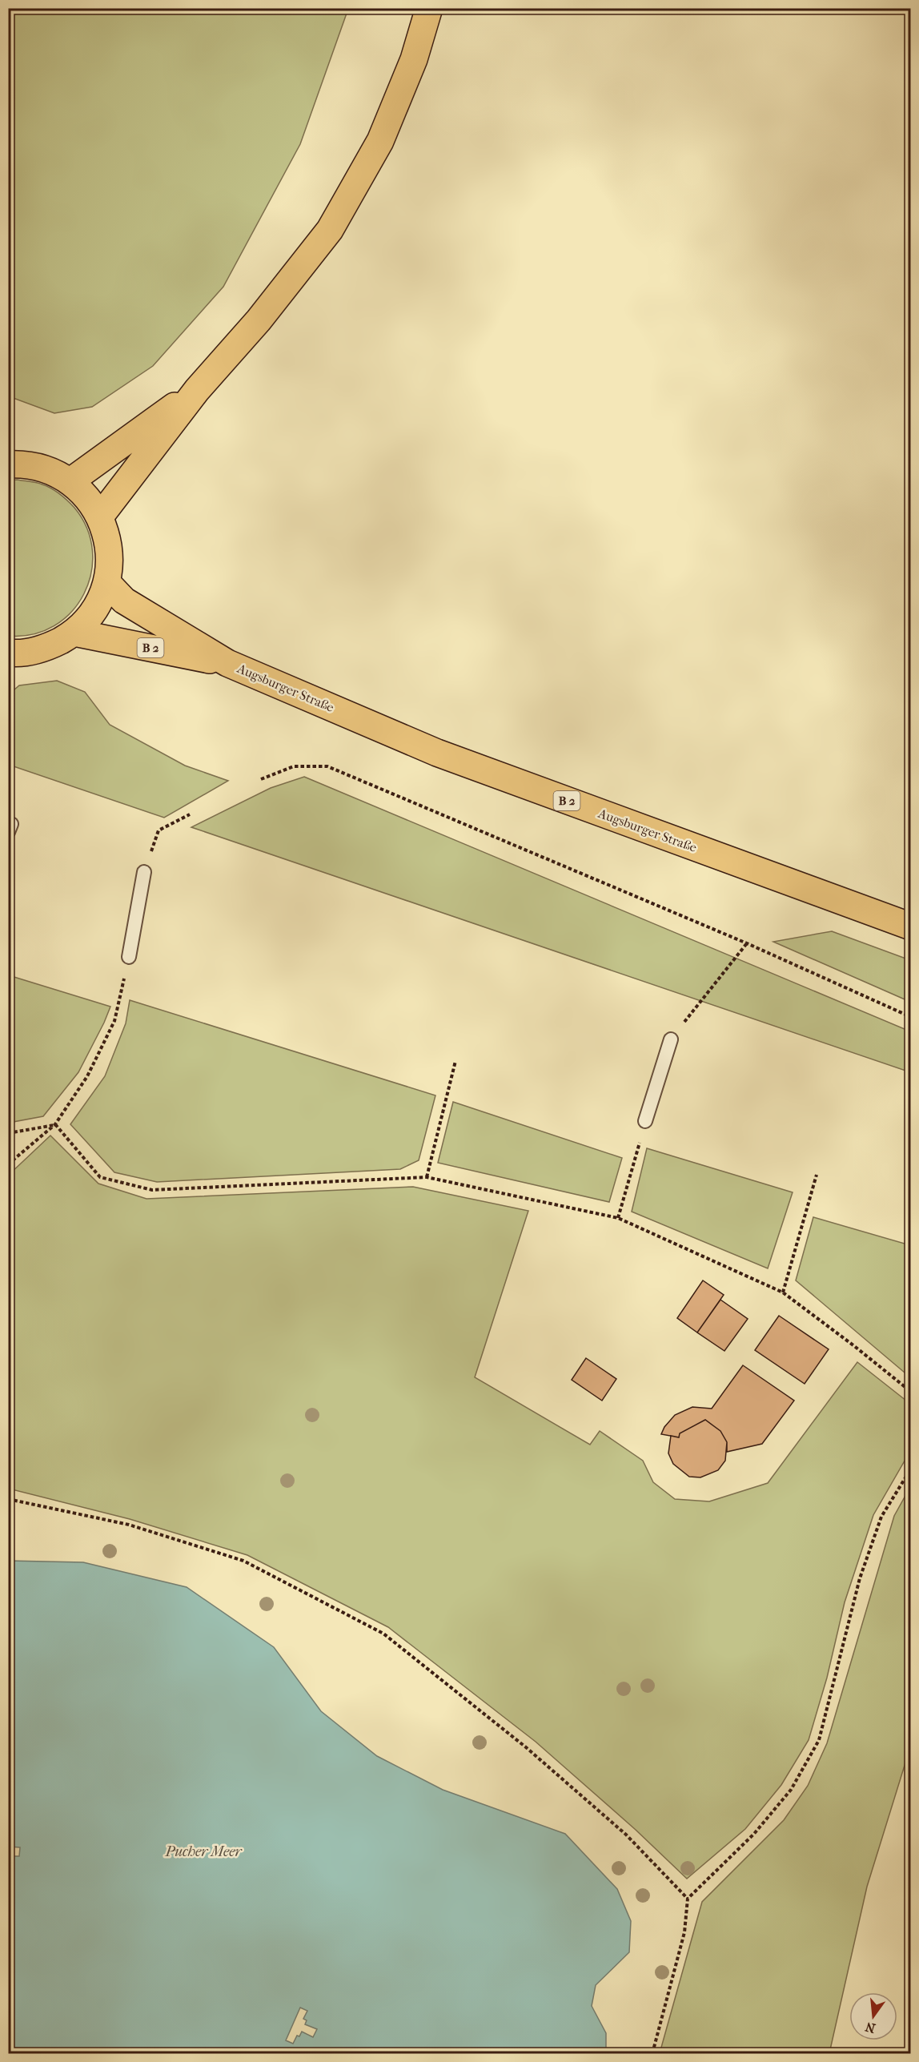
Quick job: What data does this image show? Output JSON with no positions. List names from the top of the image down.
{
  "streets": {
    "main road": ["B 2", "Augsburger Straße"]
  },
  "water": ["Pucher Meer"],
  "north": "bottom"
}
